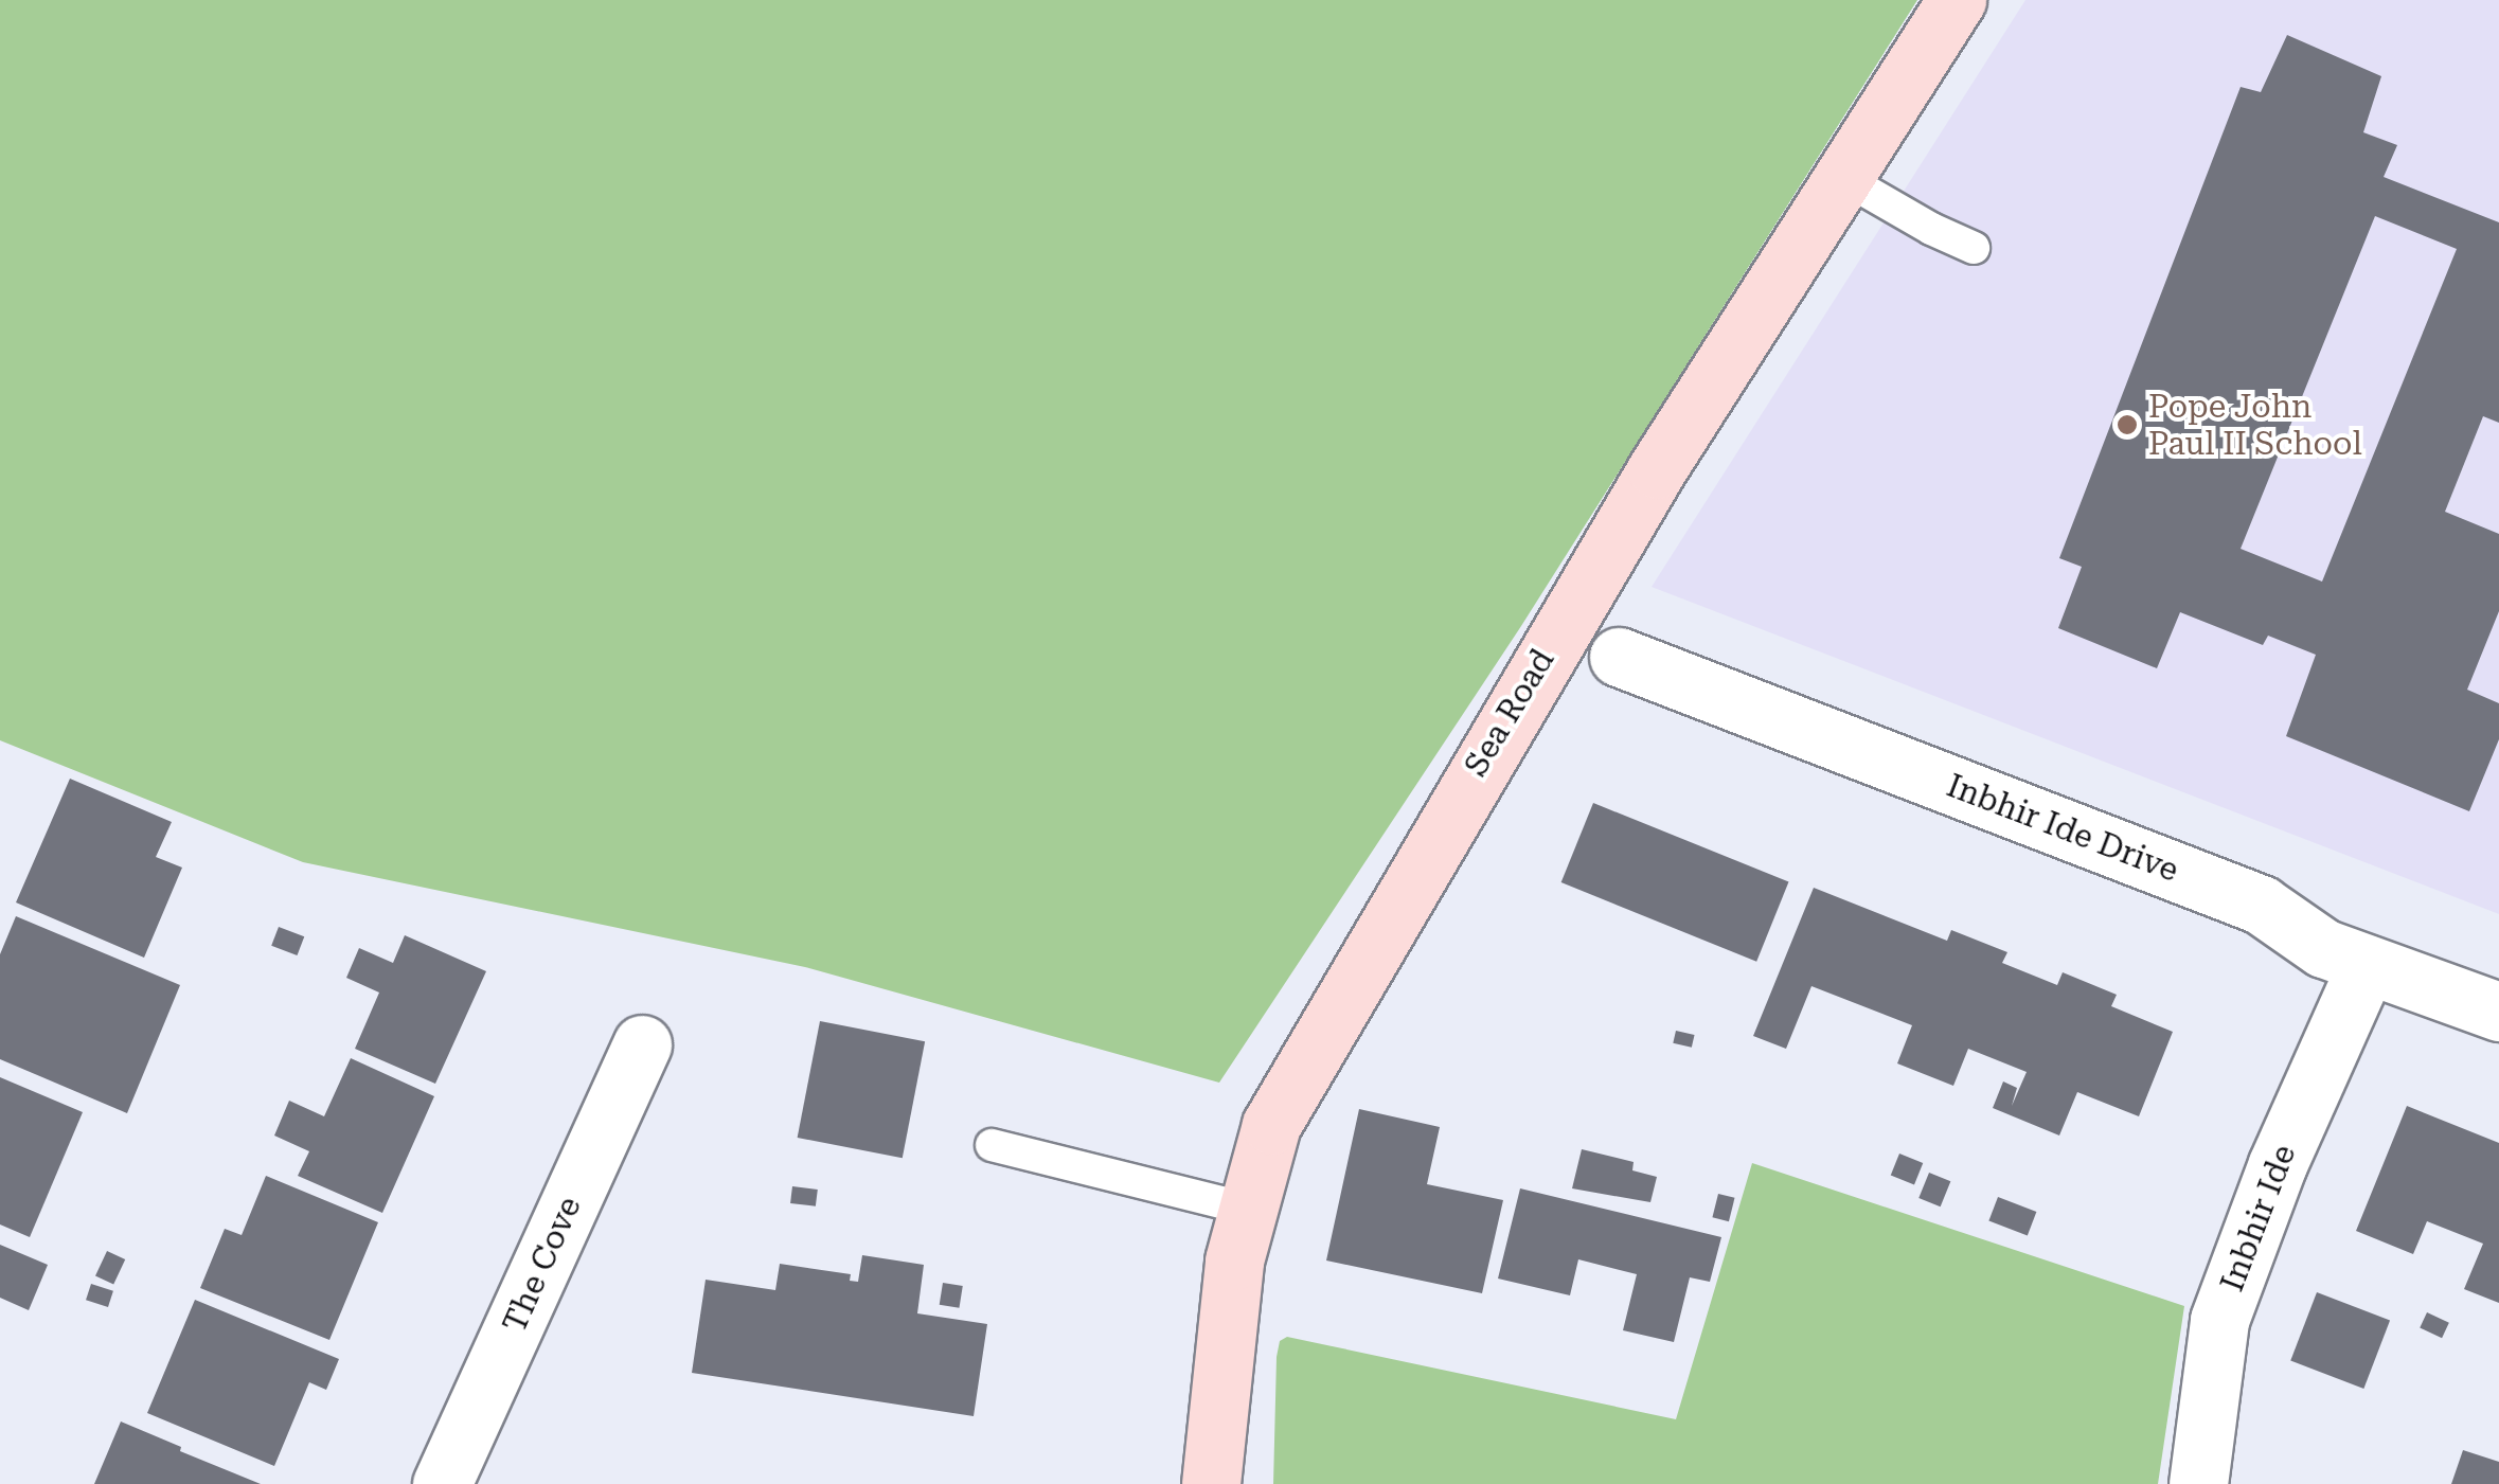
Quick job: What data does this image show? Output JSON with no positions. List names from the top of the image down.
{
  "streets": {
    "street": [
      "Sea Road",
      "Inbhir Ide Drive",
      "Inbhir Ide",
      "The Cove"
    ]
  },
  "crossings": [
    ["Inbhir Ide Drive", "Inbhir Ide"]
  ],
  "places": ["Pope John Paul II School"]
}
